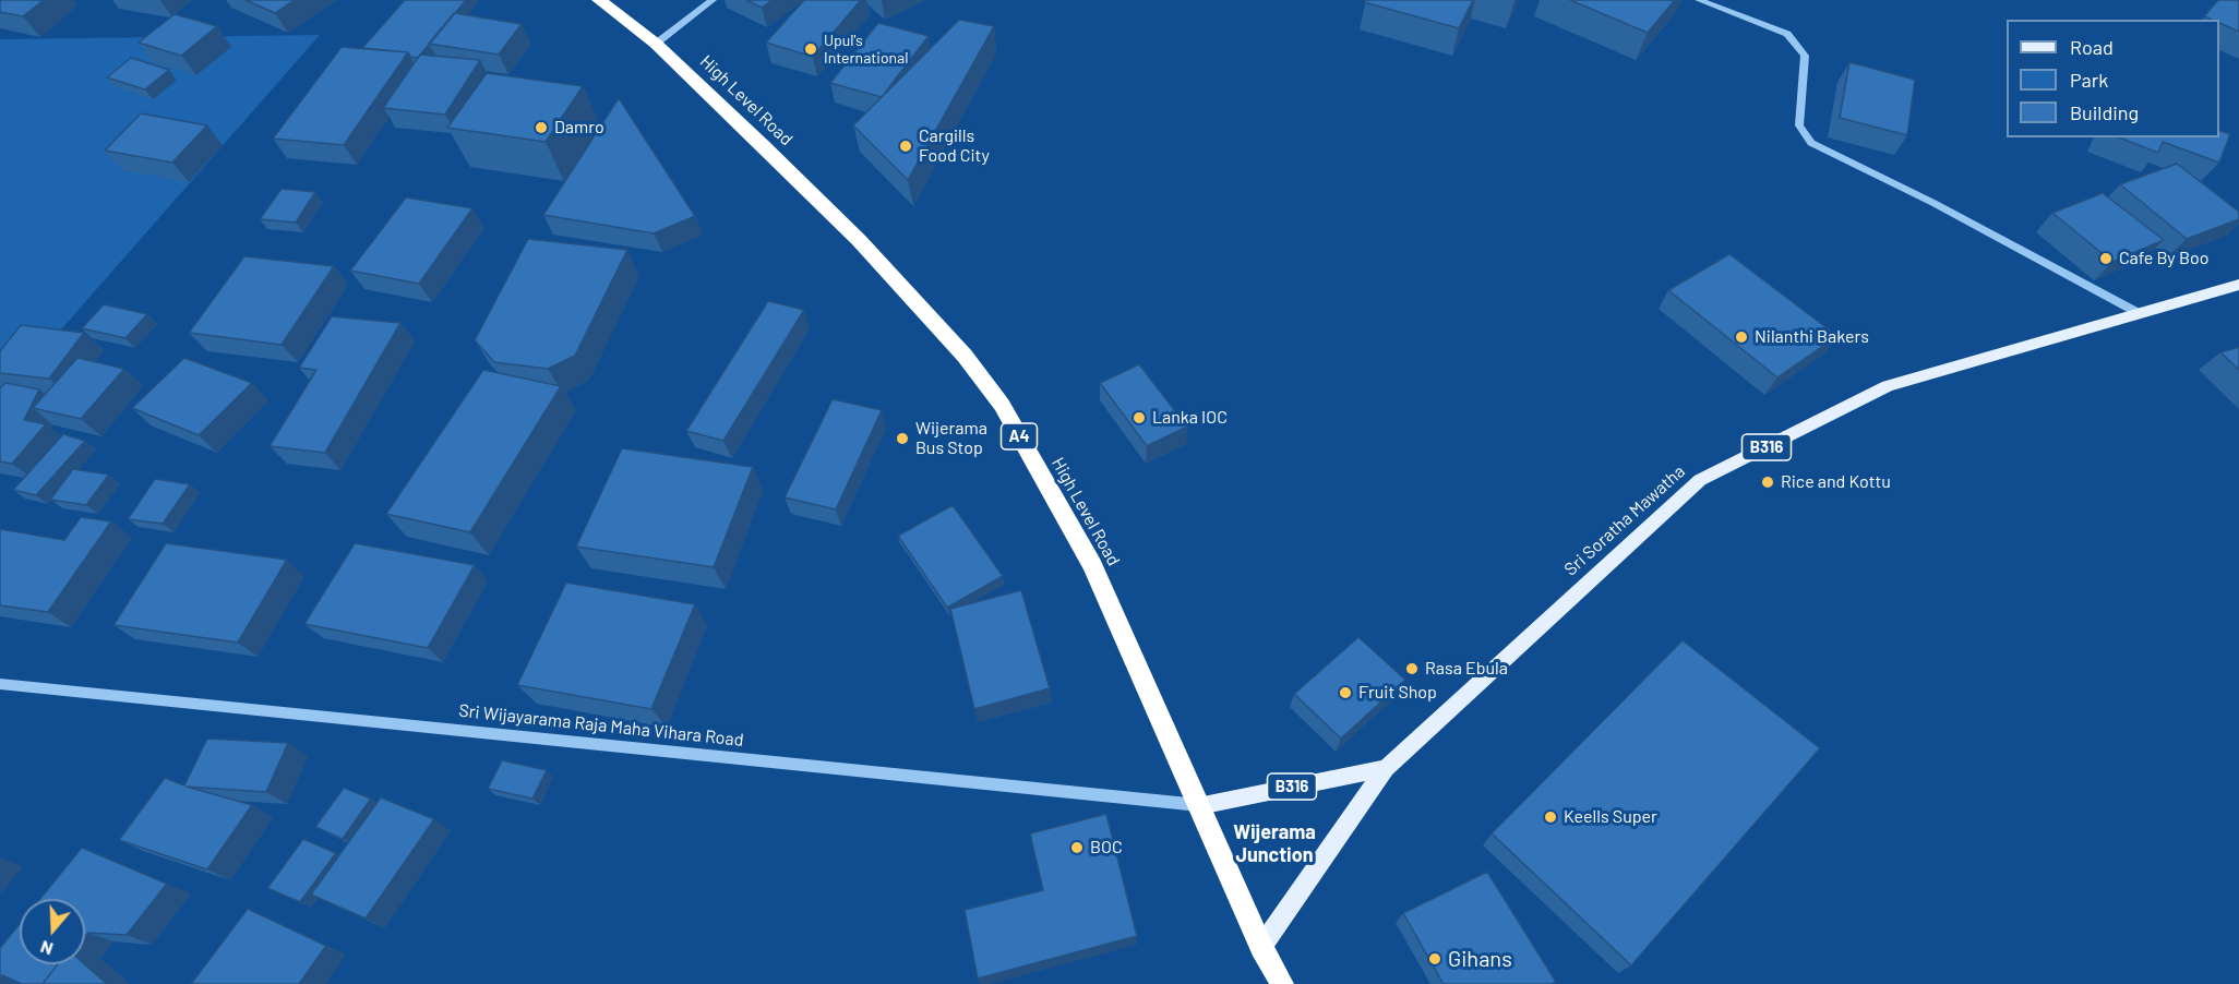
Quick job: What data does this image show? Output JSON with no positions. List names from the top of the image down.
{
  "streets": {
    "highway": ["High Level Road", "A4"],
    "main road": ["B316", "Sri Soratha Mawatha"],
    "street": ["Sri Wijayarama Raja Maha Vihara Road"]
  },
  "crossings": [
    ["High Level Road", "B316"],
    ["High Level Road", "Sri Soratha Mawatha"],
    ["High Level Road", "Sri Wijayarama Raja Maha Vihara Road"],
    ["B316", "Sri Soratha Mawatha"],
    ["B316", "Sri Wijayarama Raja Maha Vihara Road"]
  ],
  "districts": ["Wijerama Junction"],
  "places": [
    "Upul's International",
    "Damro",
    "Cargills Food City",
    "Cafe By Boo",
    "Nilanthi Bakers",
    "Lanka IOC",
    "Wijerama Bus Stop",
    "Rice and Kottu",
    "Rasa Ebula",
    "Fruit Shop",
    "Keells Super",
    "BOC",
    "Gihans"
  ],
  "legend": ["Road", "Park", "Building"],
  "north": "bottom"
}
